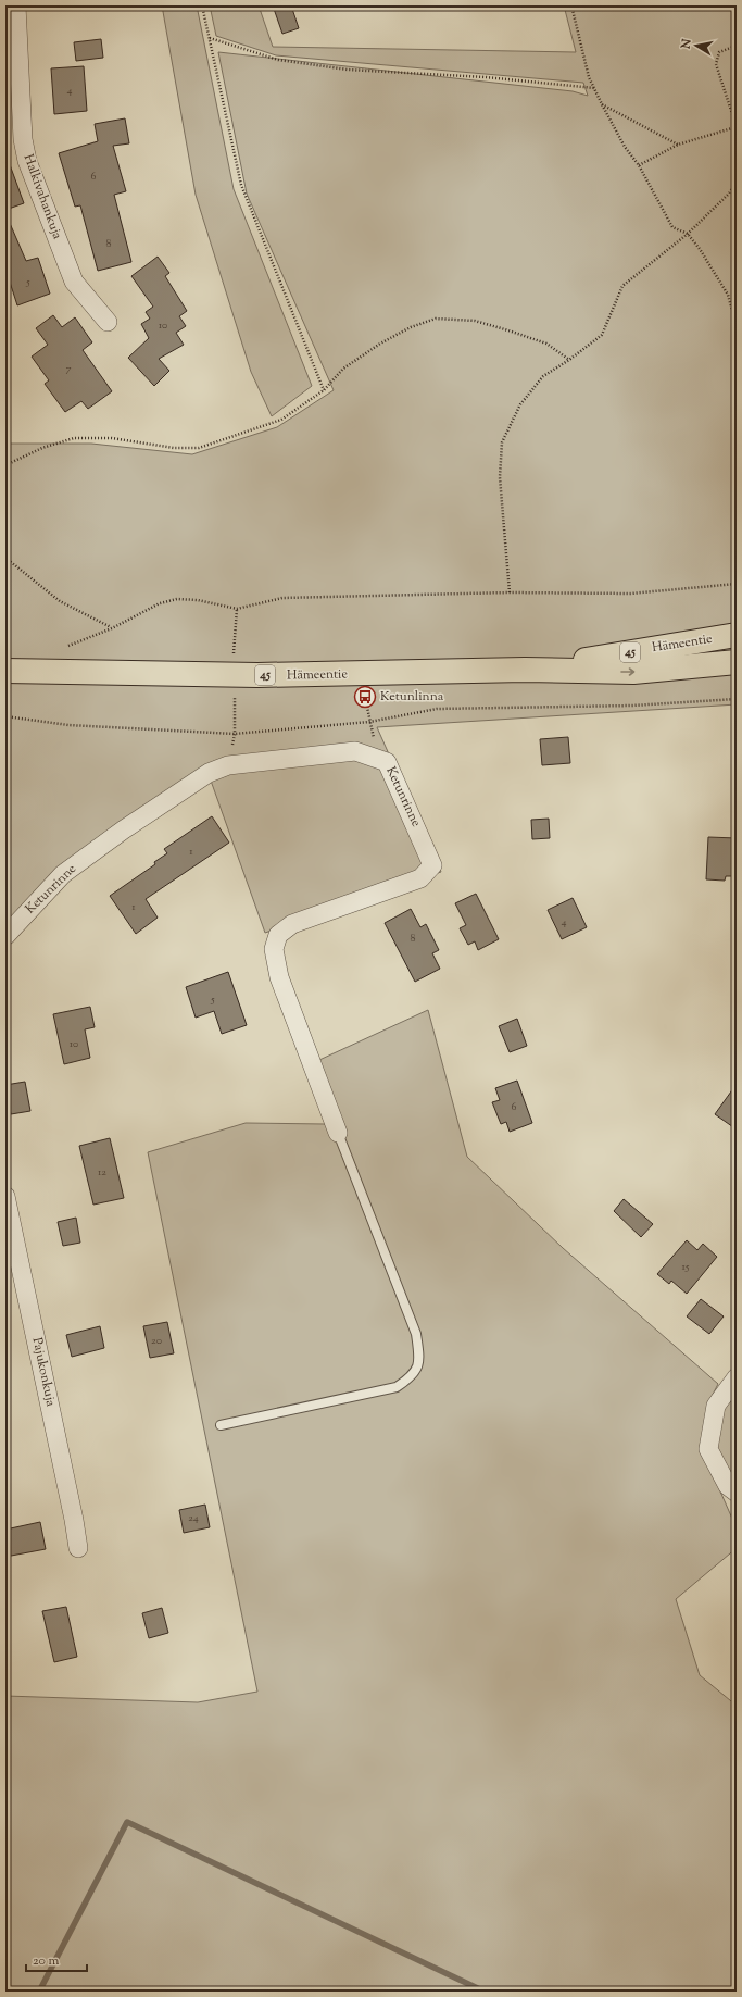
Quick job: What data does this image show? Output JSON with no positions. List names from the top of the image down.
{
  "streets": {
    "main road": ["Hämeentie", "45"],
    "street": ["Halkivahankuja", "Ketunrinne", "Pajukonkuja"]
  },
  "places": {
    "bus stop": ["Ketunlinna"]
  },
  "house_numbers": [
    "4",
    "6",
    "8",
    "5",
    "10",
    "7",
    "1",
    "1",
    "4",
    "8",
    "5",
    "10",
    "6",
    "12",
    "15",
    "20",
    "24"
  ],
  "scale_bar": "20 m",
  "north": "left"
}
